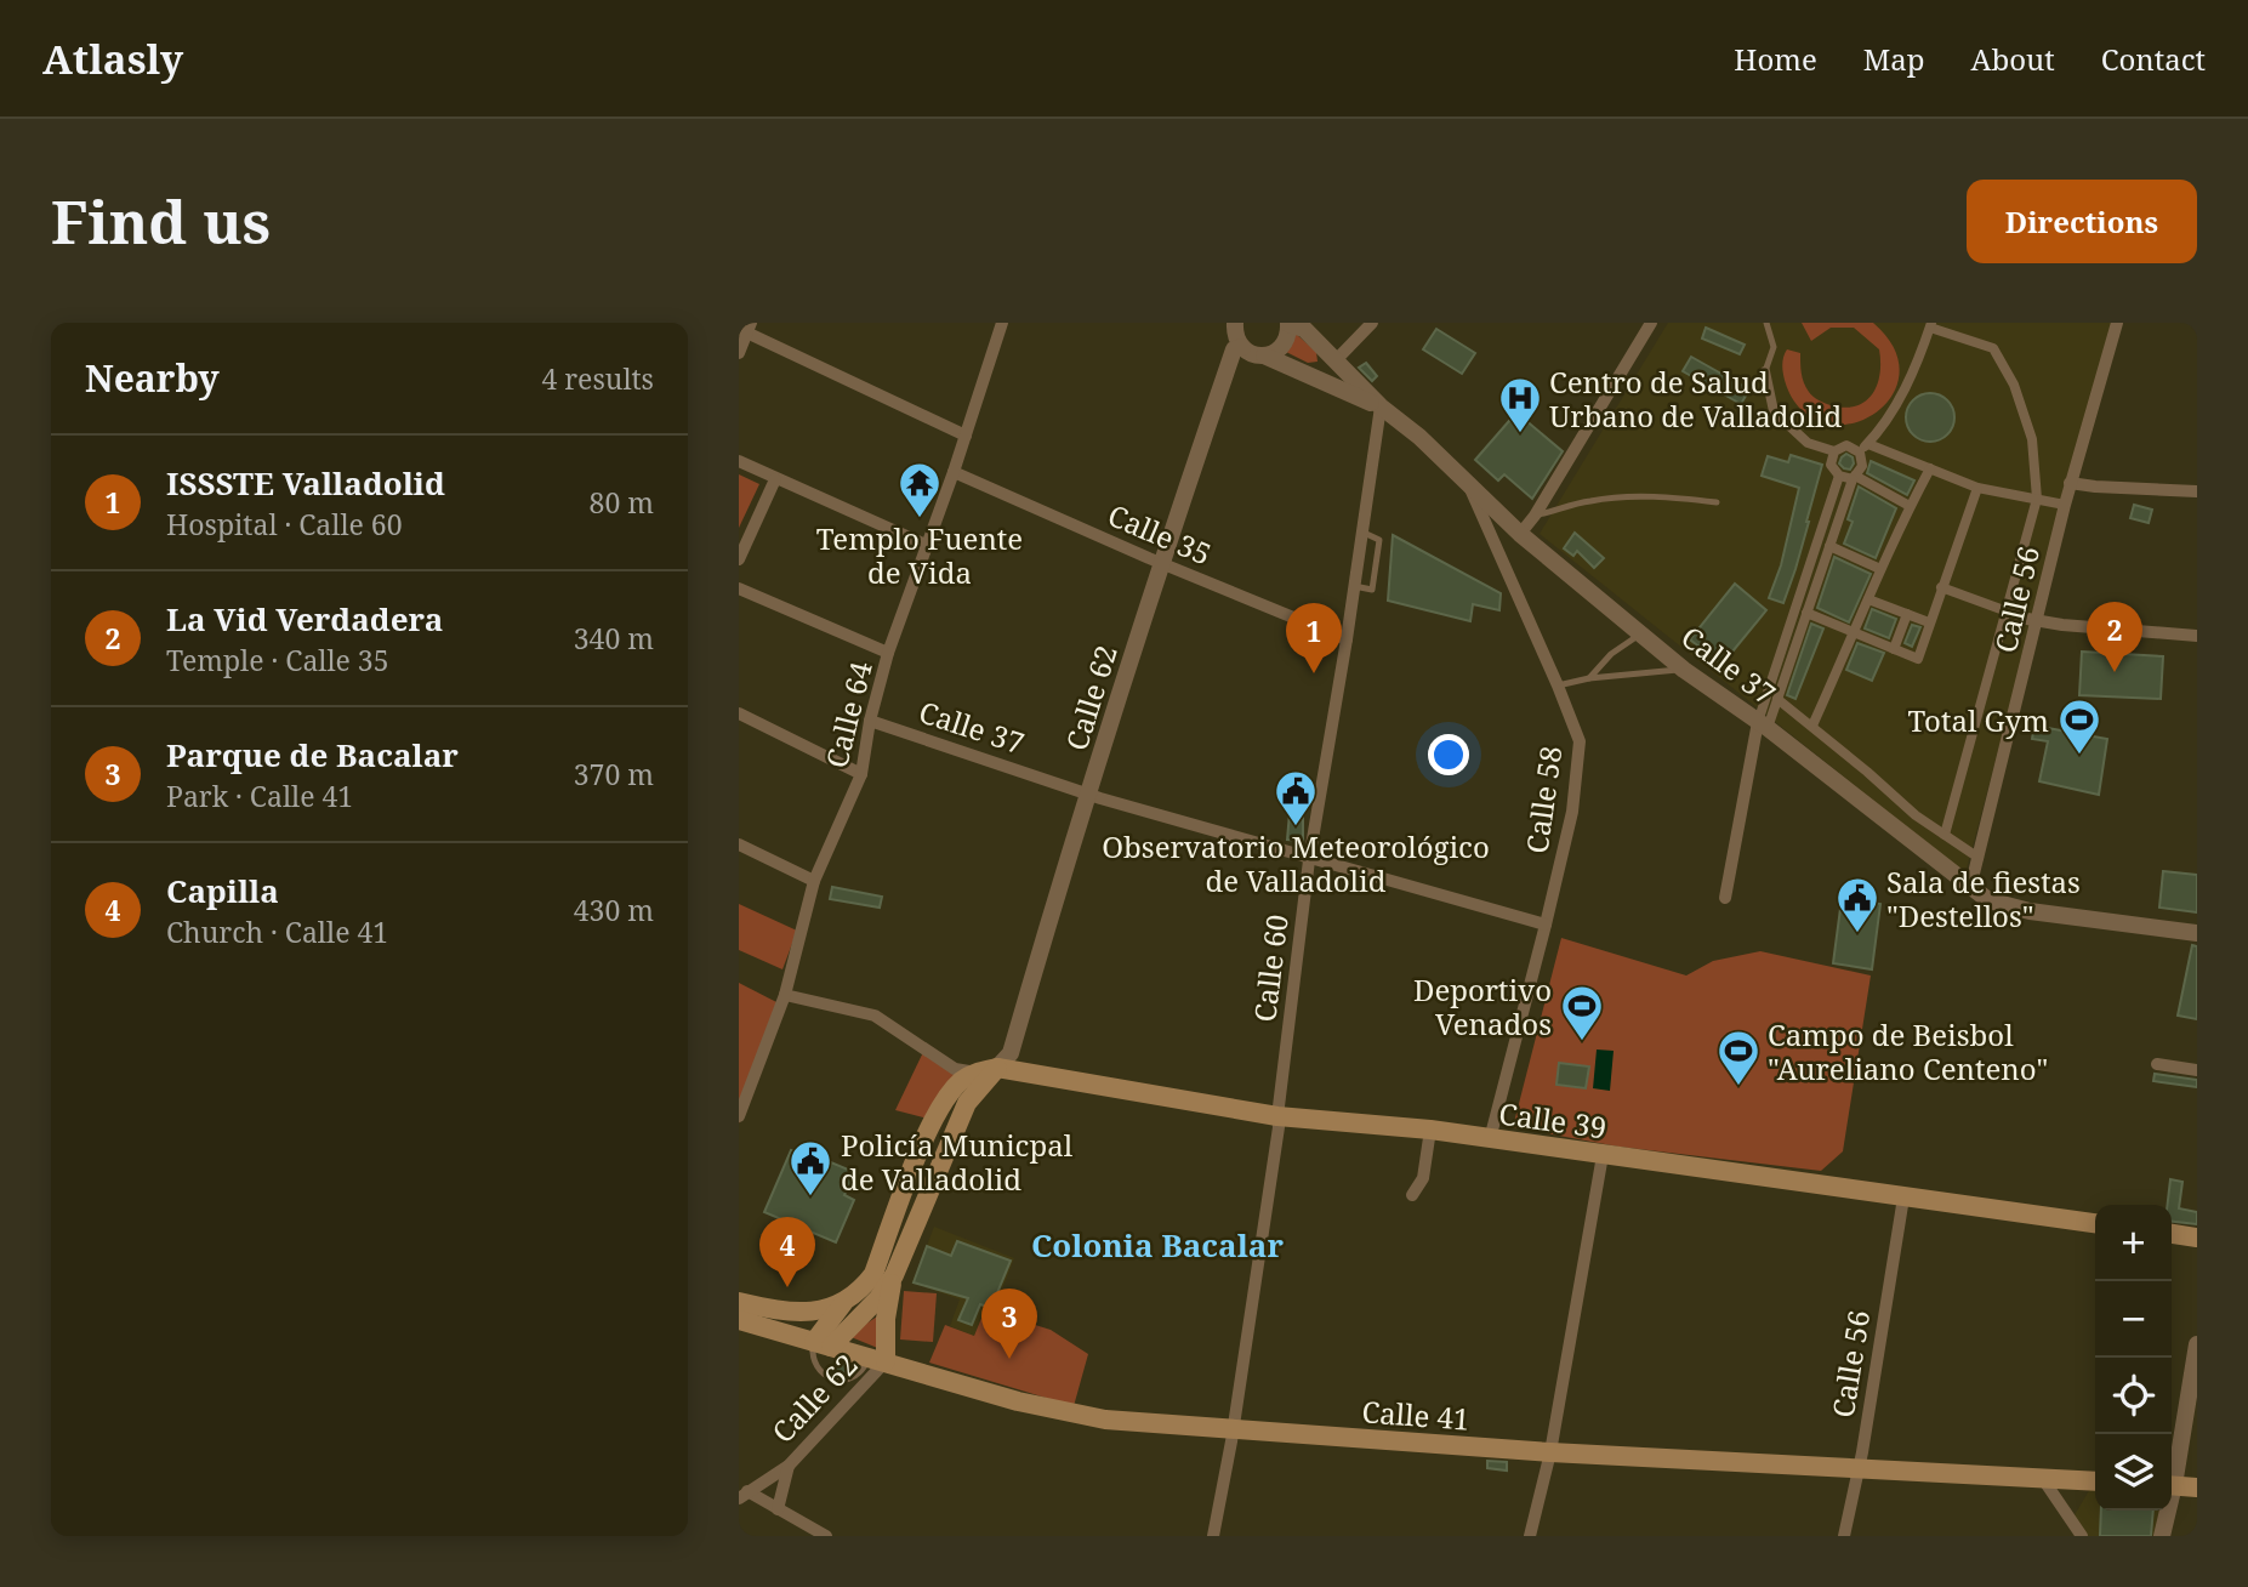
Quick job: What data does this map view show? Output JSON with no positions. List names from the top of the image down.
{
  "streets": {
    "main road": ["Calle 39", "Calle 41"],
    "street": [
      "Calle 35",
      "Calle 56",
      "Calle 37",
      "Calle 62",
      "Calle 64",
      "Calle 58",
      "Calle 60"
    ]
  },
  "crossings": [
    ["Calle 35", "Calle 62"],
    ["Calle 35", "Calle 64"],
    ["Calle 35", "Calle 60"],
    ["Calle 56", "Calle 37"],
    ["Calle 56", "Calle 39"],
    ["Calle 56", "Calle 41"],
    ["Calle 37", "Calle 62"],
    ["Calle 37", "Calle 64"],
    ["Calle 37", "Calle 58"],
    ["Calle 37", "Calle 60"],
    ["Calle 62", "Calle 39"],
    ["Calle 62", "Calle 41"],
    ["Calle 64", "Calle 39"],
    ["Calle 58", "Calle 39"],
    ["Calle 60", "Calle 39"],
    ["Calle 60", "Calle 41"]
  ],
  "districts": ["Colonia Bacalar"],
  "places": {
    "hospital": ["Centro de Salud Urbano de Valladolid"],
    "temple": ["Templo Fuente de Vida"],
    "sports": ["Total Gym", "Deportivo Venados", "Campo de Beisbol \"Aureliano Centeno\""],
    "public building": ["Observatorio Meteorológico de Valladolid", "Sala de fiestas \"Destellos\"", "Policía Municpal de Valladolid"]
  },
  "page": {
    "header": "Atlasly",
    "nav": [
      "Home",
      "Map",
      "About",
      "Contact"
    ],
    "buttons": "Directions",
    "title": "Find us",
    "heading": ["Nearby", "4 results"],
    "list": [
      {
        "mark": "1",
        "name": "ISSSTE Valladolid",
        "note": "Hospital · Calle 60",
        "value": "80 m"
      },
      {
        "mark": "2",
        "name": "La Vid Verdadera",
        "note": "Temple · Calle 35",
        "value": "340 m"
      },
      {
        "mark": "3",
        "name": "Parque de Bacalar",
        "note": "Park · Calle 41",
        "value": "370 m"
      },
      {
        "mark": "4",
        "name": "Capilla",
        "note": "Church · Calle 41",
        "value": "430 m"
      }
    ],
    "pins": [
      "2",
      "1",
      "4",
      "3"
    ],
    "map_buttons": ["+", "−"]
  }
}
